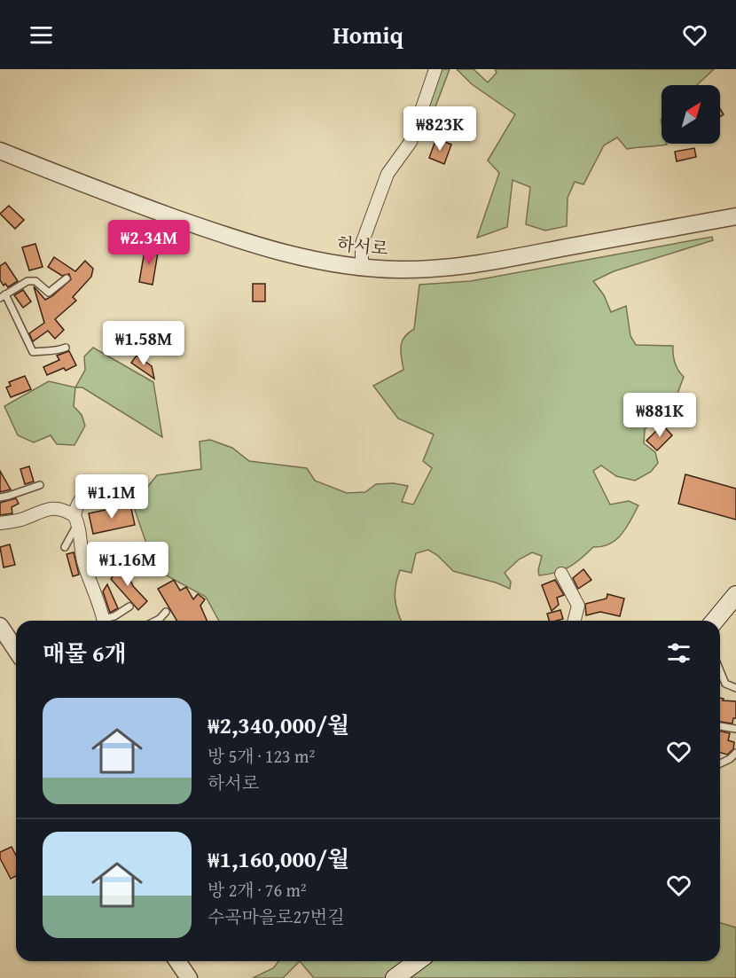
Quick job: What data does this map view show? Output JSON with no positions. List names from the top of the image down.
{
  "streets": {
    "street": ["하서로"]
  },
  "north": "top right",
  "page": {
    "header": "Homiq",
    "price": [
      "₩823K",
      "₩2.34M",
      "₩1.58M",
      "₩881K",
      "₩1.1M",
      "₩1.16M"
    ],
    "heading": "매물 6개",
    "list": [
      {
        "name": "₩2,340,000/월",
        "note": "방 5개 · 123 m² · 하서로"
      },
      {
        "name": "₩1,160,000/월",
        "note": "방 2개 · 76 m² · 수곡마을로27번길"
      }
    ]
  }
}
